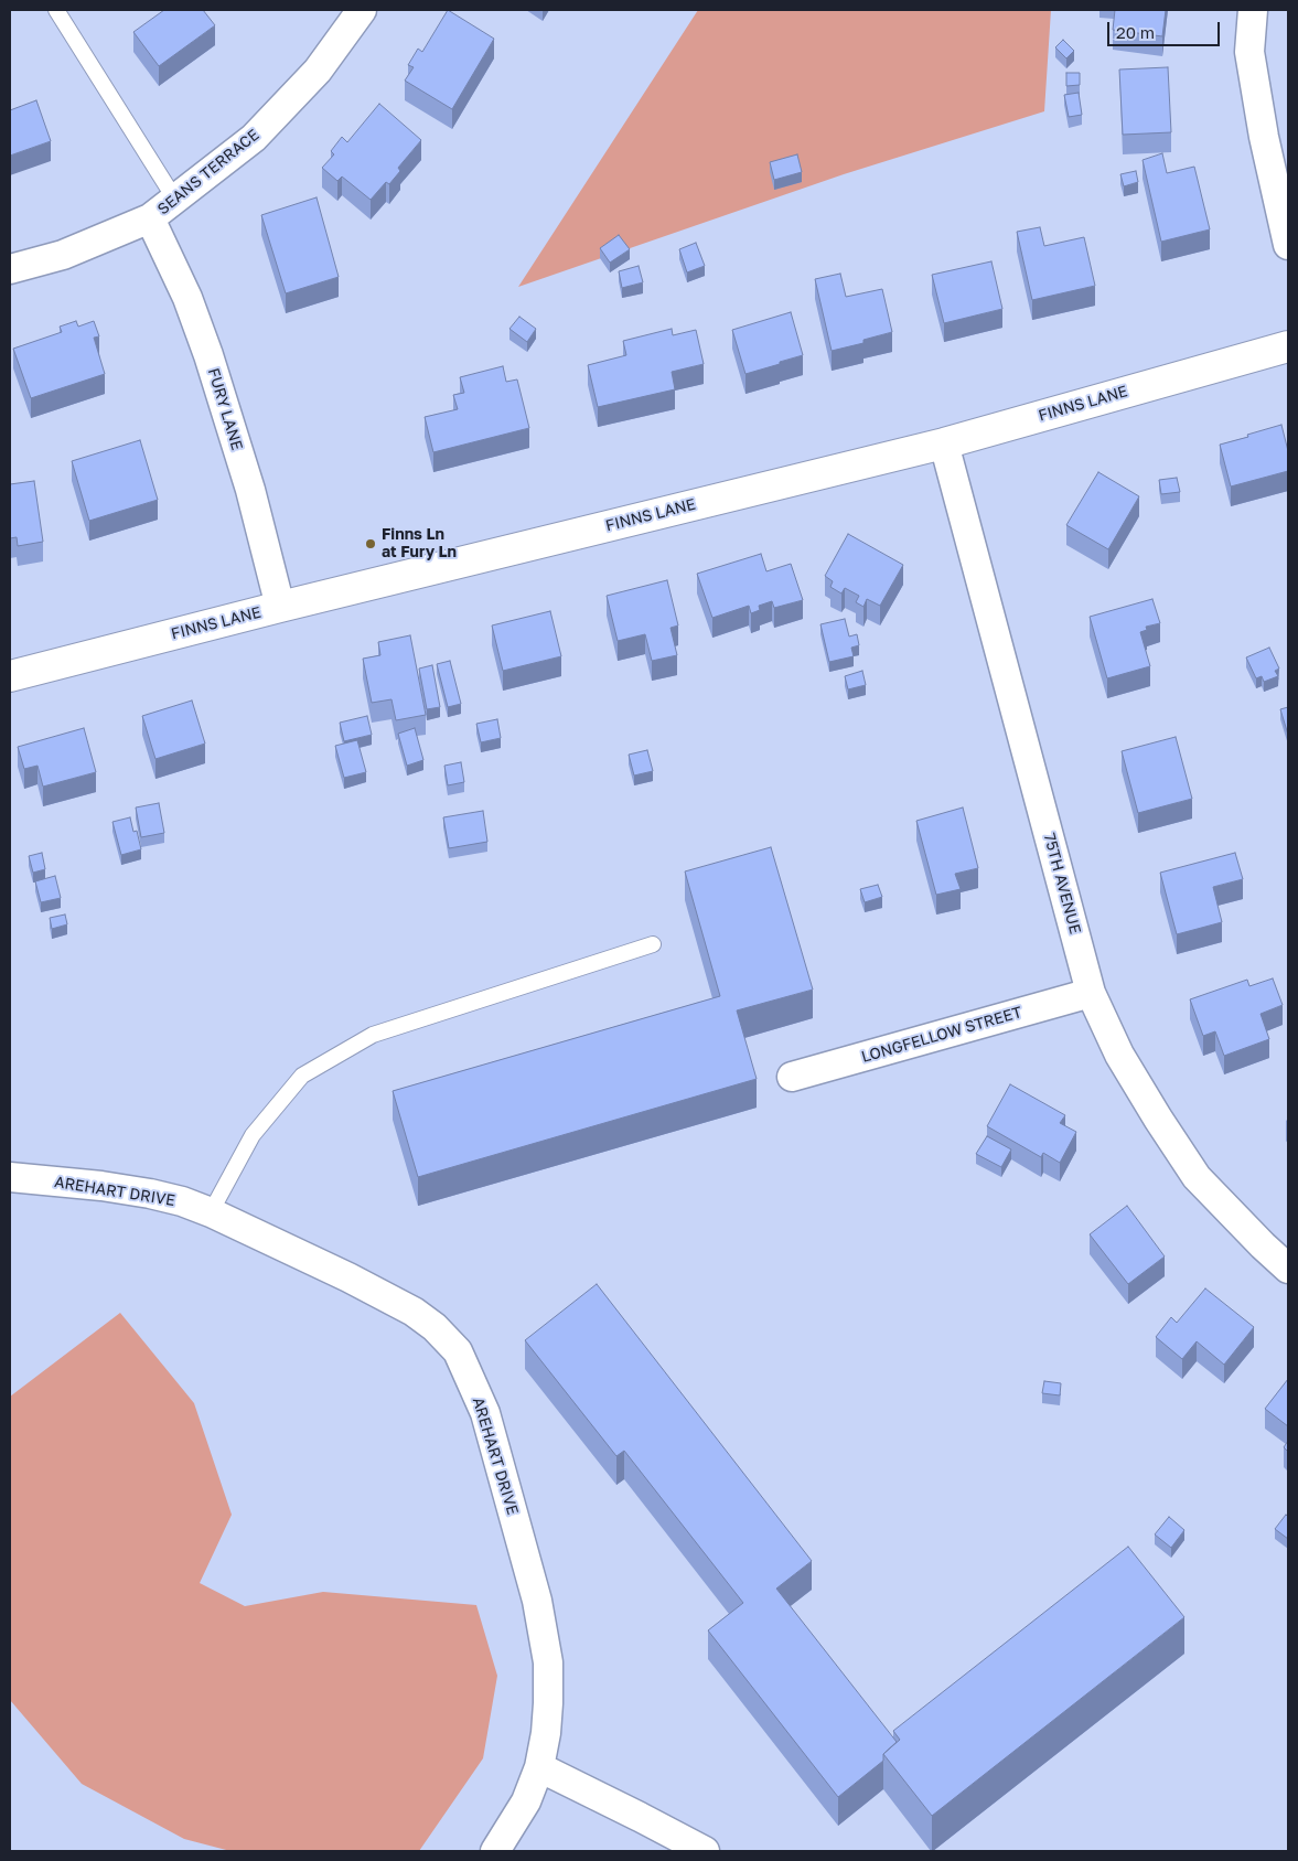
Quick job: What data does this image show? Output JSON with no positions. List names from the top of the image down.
{
  "streets": {
    "street": [
      "SEANS TERRACE",
      "FINNS LANE",
      "FURY LANE",
      "75TH AVENUE",
      "LONGFELLOW STREET",
      "AREHART DRIVE"
    ]
  },
  "crossings": [
    ["SEANS TERRACE", "FURY LANE"],
    ["FINNS LANE", "FURY LANE"],
    ["FINNS LANE", "75TH AVENUE"],
    ["75TH AVENUE", "LONGFELLOW STREET"]
  ],
  "places": ["Finns Ln at Fury Ln"],
  "scale_bar": "20 m"
}
